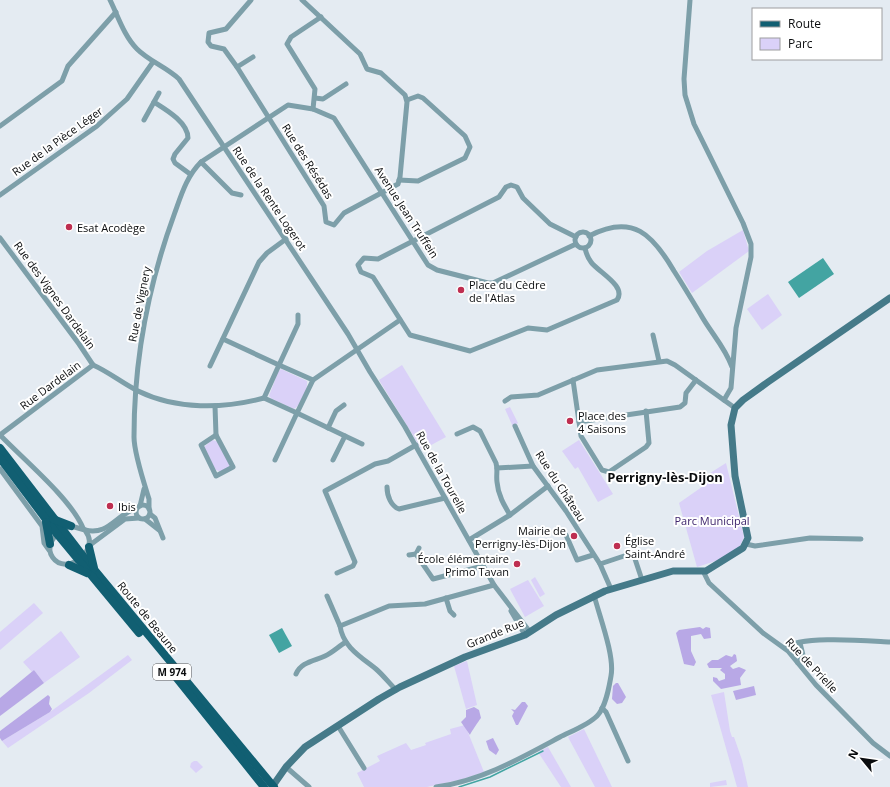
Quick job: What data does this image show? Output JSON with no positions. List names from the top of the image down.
{
  "streets": {
    "main road": ["Route de Beaune", "Grande Rue", "M 974"],
    "street": [
      "Rue de la Pièce Léger",
      "Rue des Résédas",
      "Rue de la Rente Logerot",
      "Avenue Jean Truffein",
      "Rue des Vignes Dardelain",
      "Rue de Vignery",
      "Rue Dardelain",
      "Rue de la Tourelle",
      "Rue du Château",
      "Rue de Prielle"
    ]
  },
  "crossings": [
    ["Rue de la Pièce Léger", "Rue de la Rente Logerot"],
    ["Rue des Résédas", "Avenue Jean Truffein"],
    ["Rue des Résédas", "Rue de Vignery"],
    ["Rue de la Rente Logerot", "Rue de Vignery"],
    ["Rue de la Rente Logerot", "Rue de la Tourelle"],
    ["Avenue Jean Truffein", "Rue de Vignery"],
    ["Rue des Vignes Dardelain", "Rue Dardelain"],
    ["Rue de la Tourelle", "Grande Rue"],
    ["Rue du Château", "Grande Rue"],
    ["Route de Beaune", "Grande Rue"],
    ["Grande Rue", "Rue de Prielle"]
  ],
  "districts": ["Perrigny-lès-Dijon"],
  "parks": ["Parc Municipal"],
  "places": [
    "Esat Acodège",
    "Place du Cèdre de l'Atlas",
    "Place des 4 Saisons",
    "Ibis",
    "Mairie de Perrigny-lès-Dijon",
    "Église Saint-André",
    "École élémentaire Primo Tavan"
  ],
  "legend": ["Route", "Parc"],
  "north": "top left"
}
